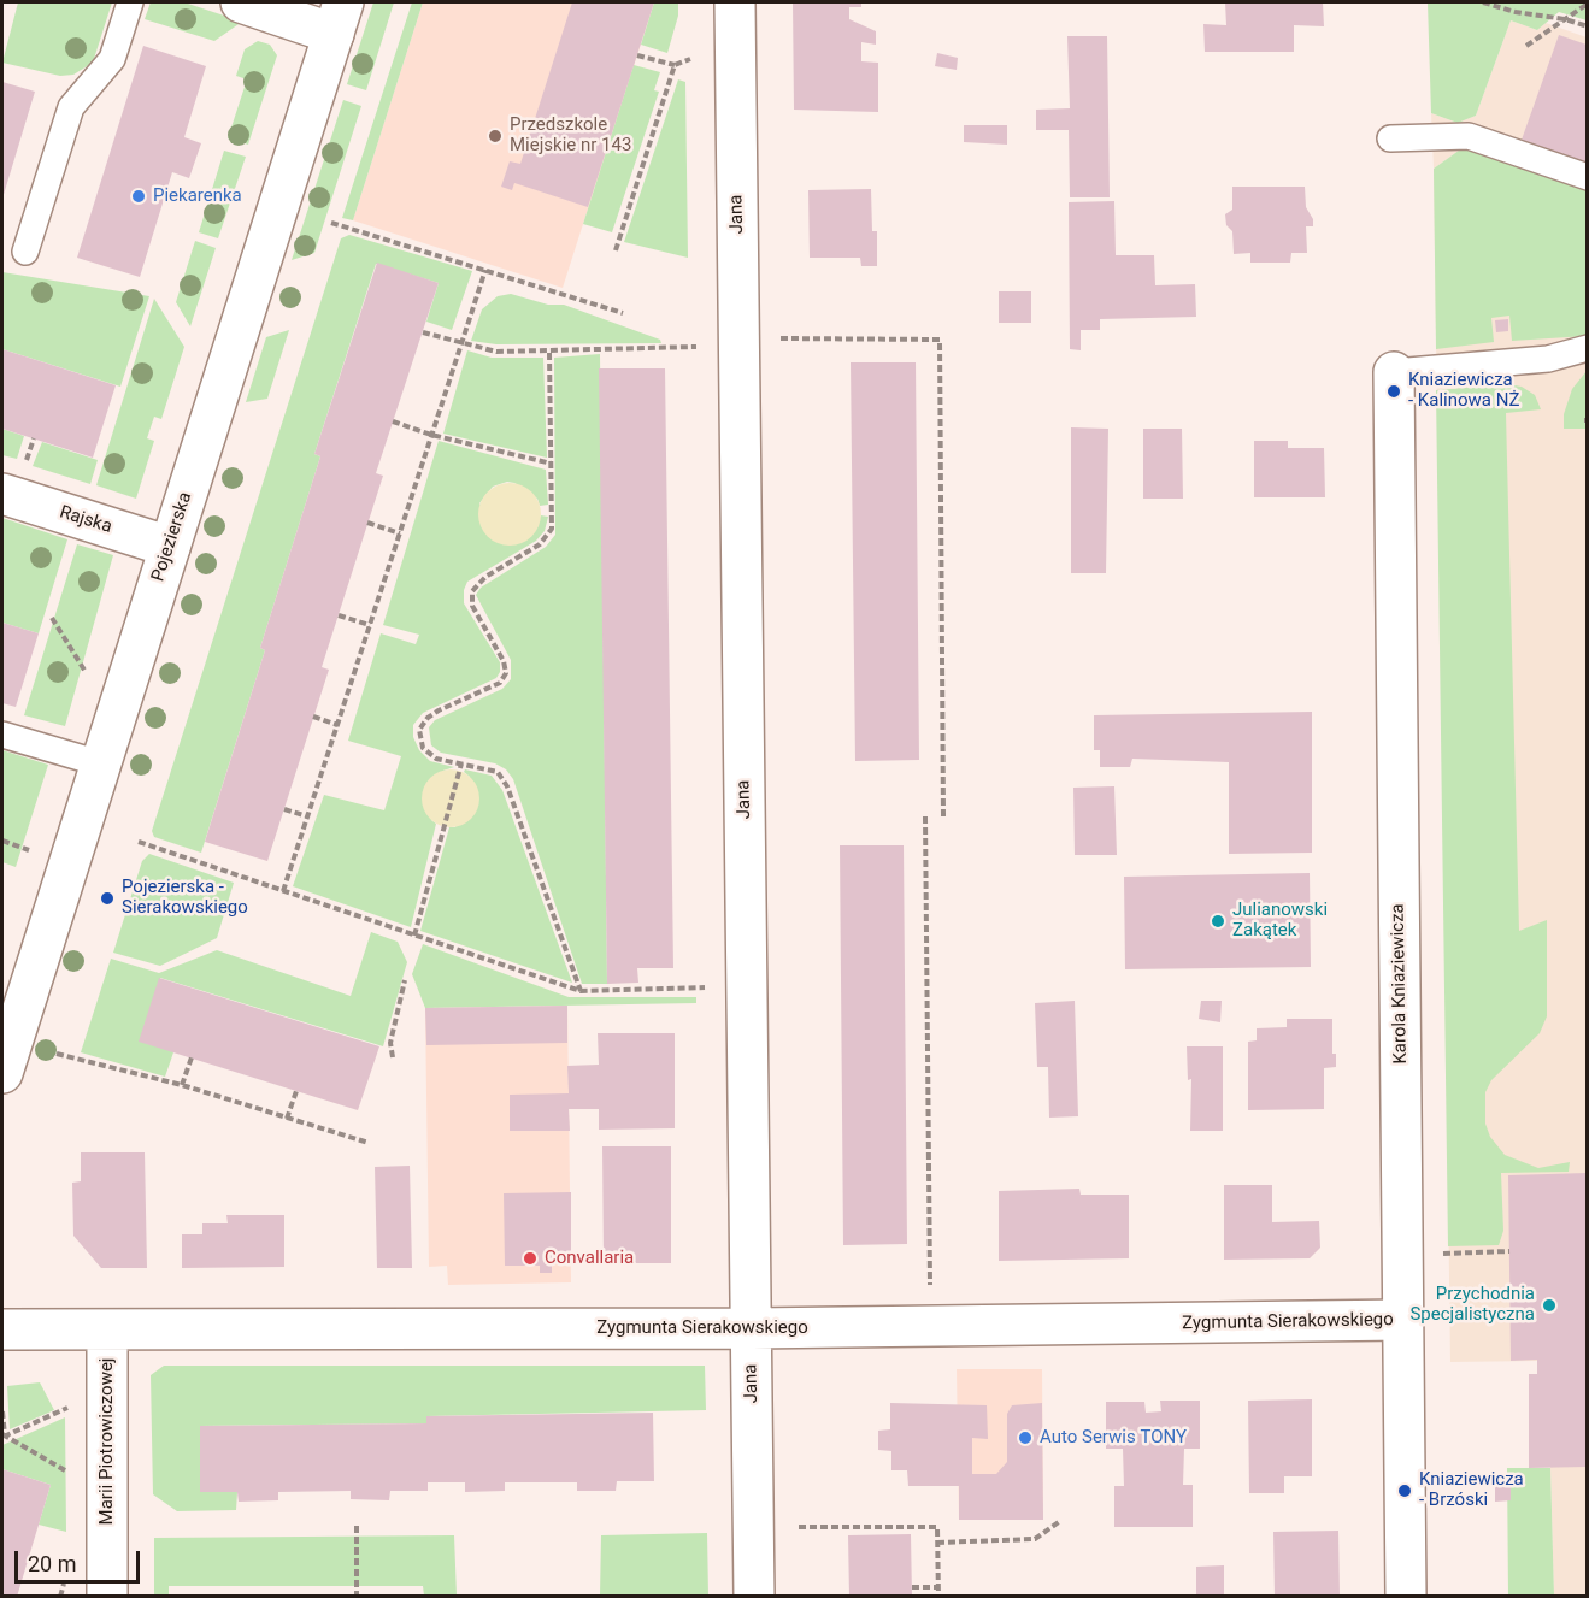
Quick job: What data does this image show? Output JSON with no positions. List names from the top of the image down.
{
  "streets": {
    "street": [
      "Jana",
      "Rajska",
      "Pojezierska",
      "Karola Kniaziewicza",
      "Zygmunta Sierakowskiego",
      "Marii Piotrowiczowej"
    ]
  },
  "crossings": [
    ["Jana", "Zygmunta Sierakowskiego"],
    ["Rajska", "Pojezierska"],
    ["Karola Kniaziewicza", "Zygmunta Sierakowskiego"],
    ["Zygmunta Sierakowskiego", "Marii Piotrowiczowej"]
  ],
  "places": [
    "Przedszkole Miejskie nr 143",
    "Piekarenka",
    "Kniaziewicza - Kalinowa NŻ",
    "Pojezierska - Sierakowskiego",
    "Julianowski Zakątek",
    "Convallaria",
    "Przychodnia Specjalistyczna",
    "Auto Serwis TONY",
    "Kniaziewicza - Brzóski"
  ],
  "scale_bar": "20 m"
}
